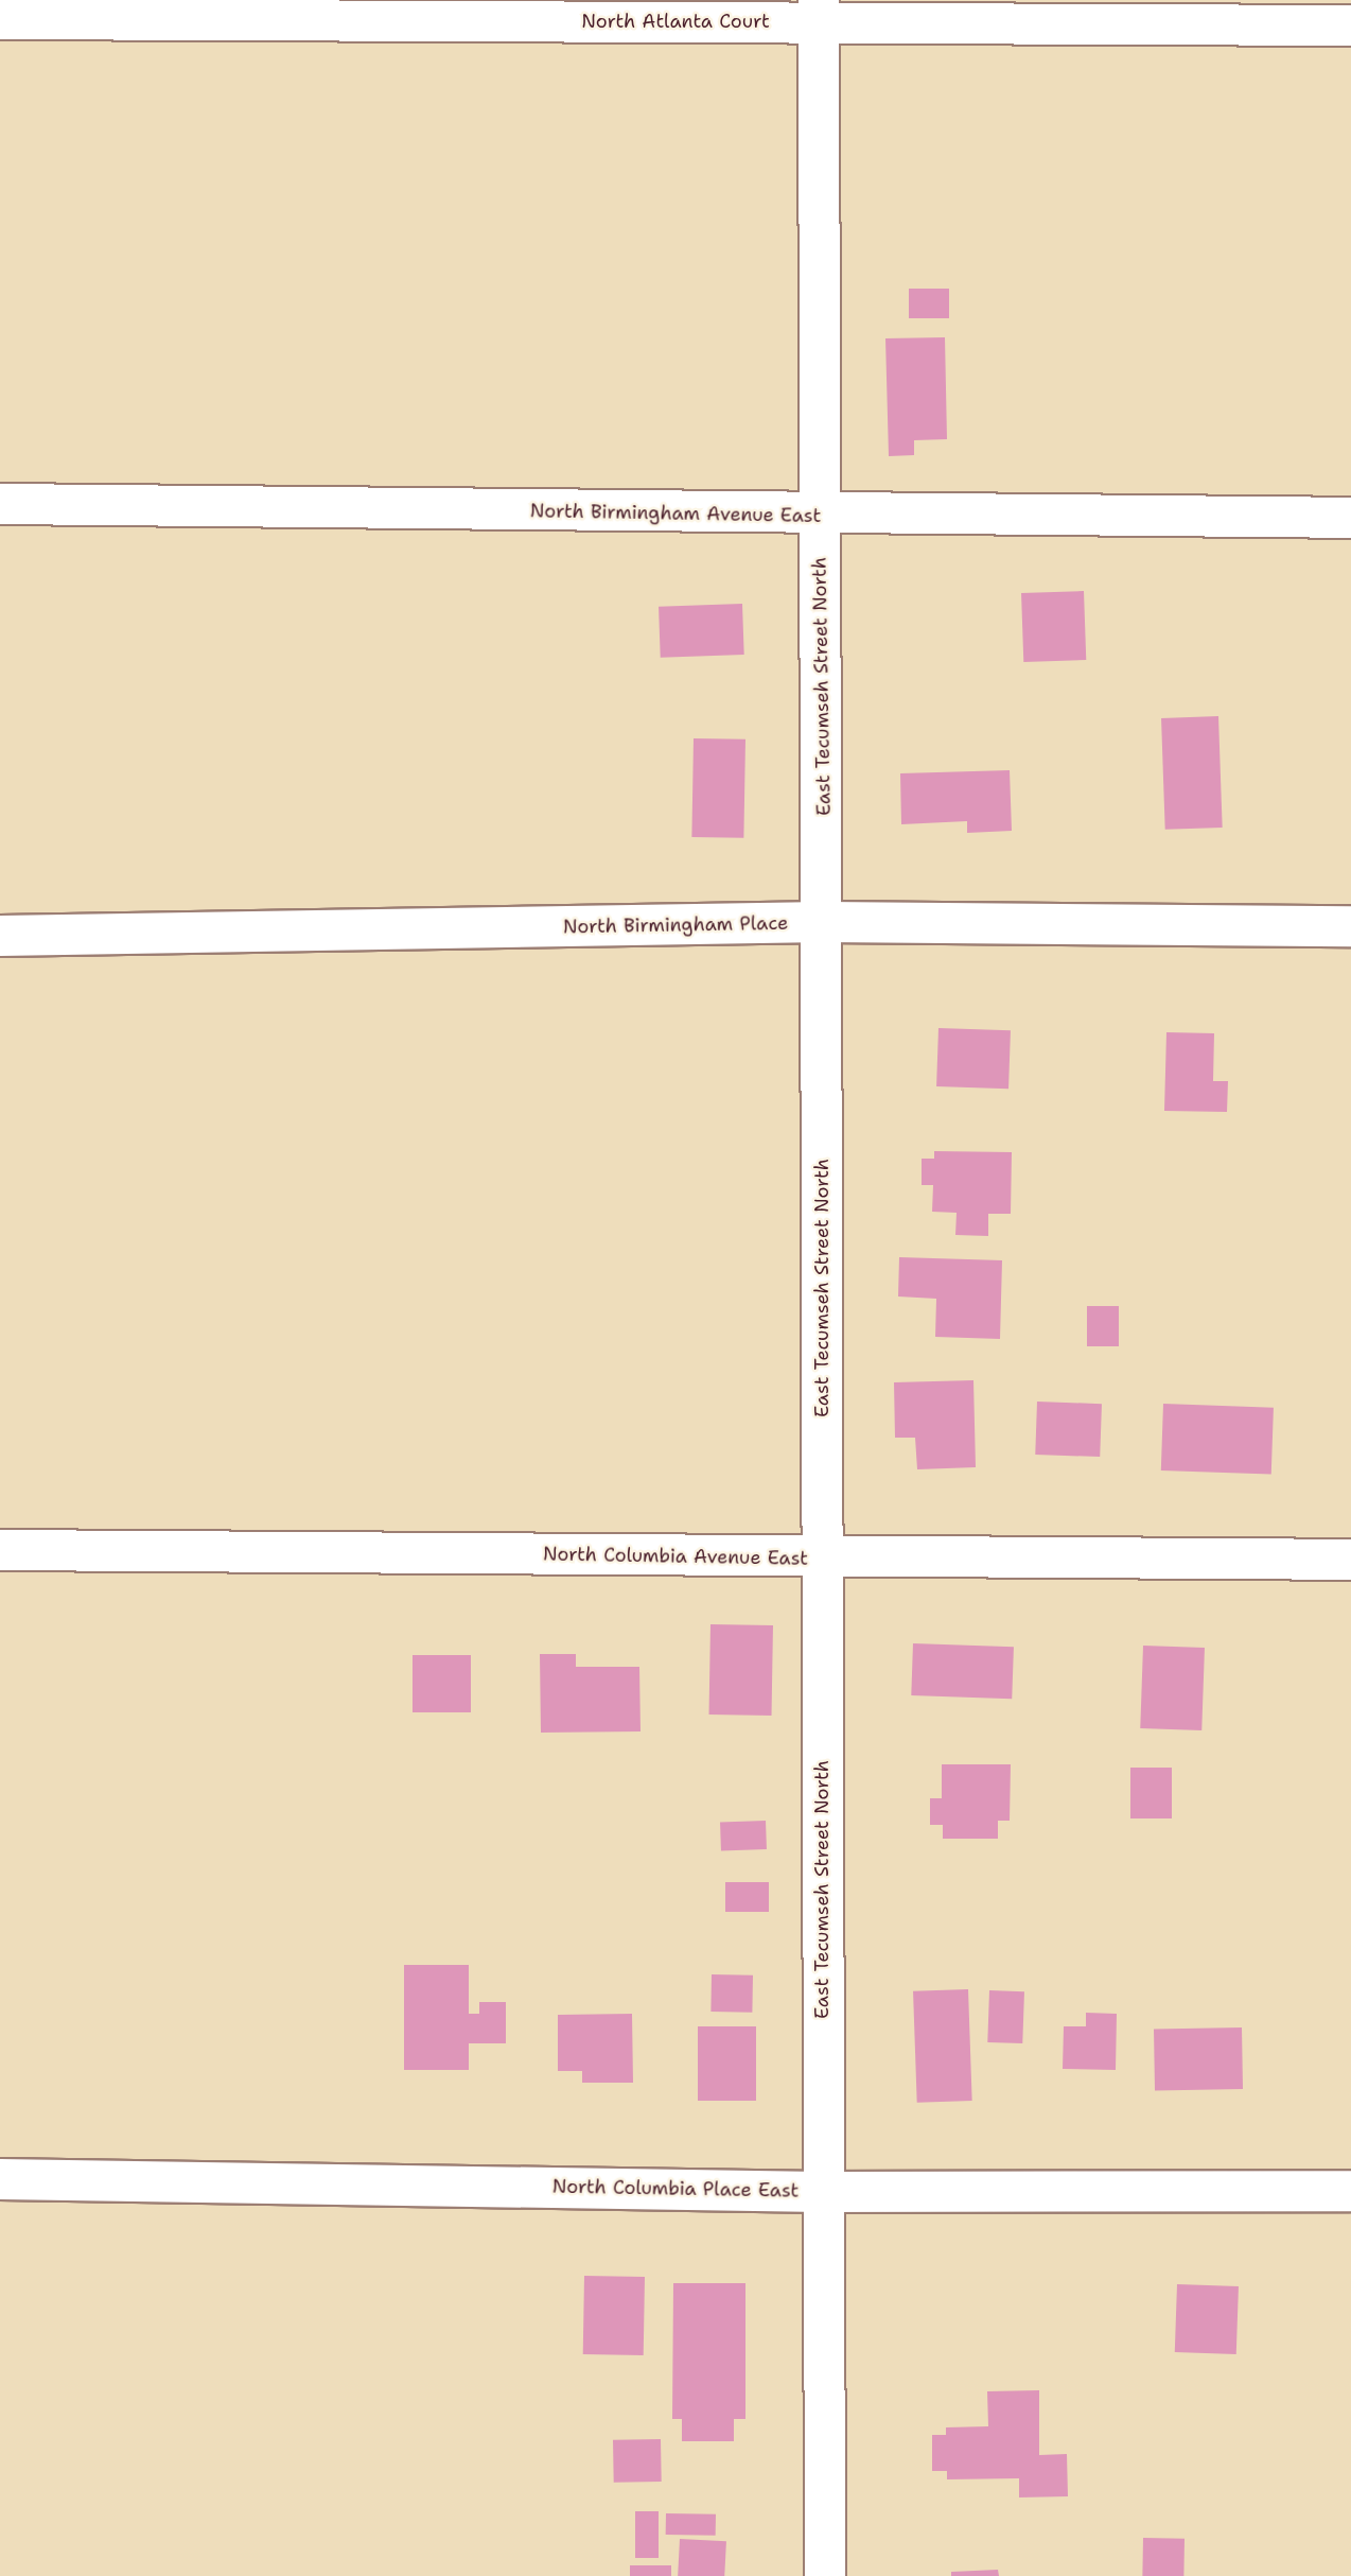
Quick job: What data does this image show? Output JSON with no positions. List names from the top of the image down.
{
  "streets": {
    "street": [
      "North Atlanta Court",
      "North Birmingham Avenue East",
      "East Tecumseh Street North",
      "North Birmingham Place",
      "North Columbia Avenue East",
      "North Columbia Place East"
    ]
  },
  "crossings": [
    ["North Atlanta Court", "East Tecumseh Street North"],
    ["North Birmingham Avenue East", "East Tecumseh Street North"],
    ["East Tecumseh Street North", "North Birmingham Place"],
    ["East Tecumseh Street North", "North Columbia Avenue East"],
    ["East Tecumseh Street North", "North Columbia Place East"]
  ]
}
